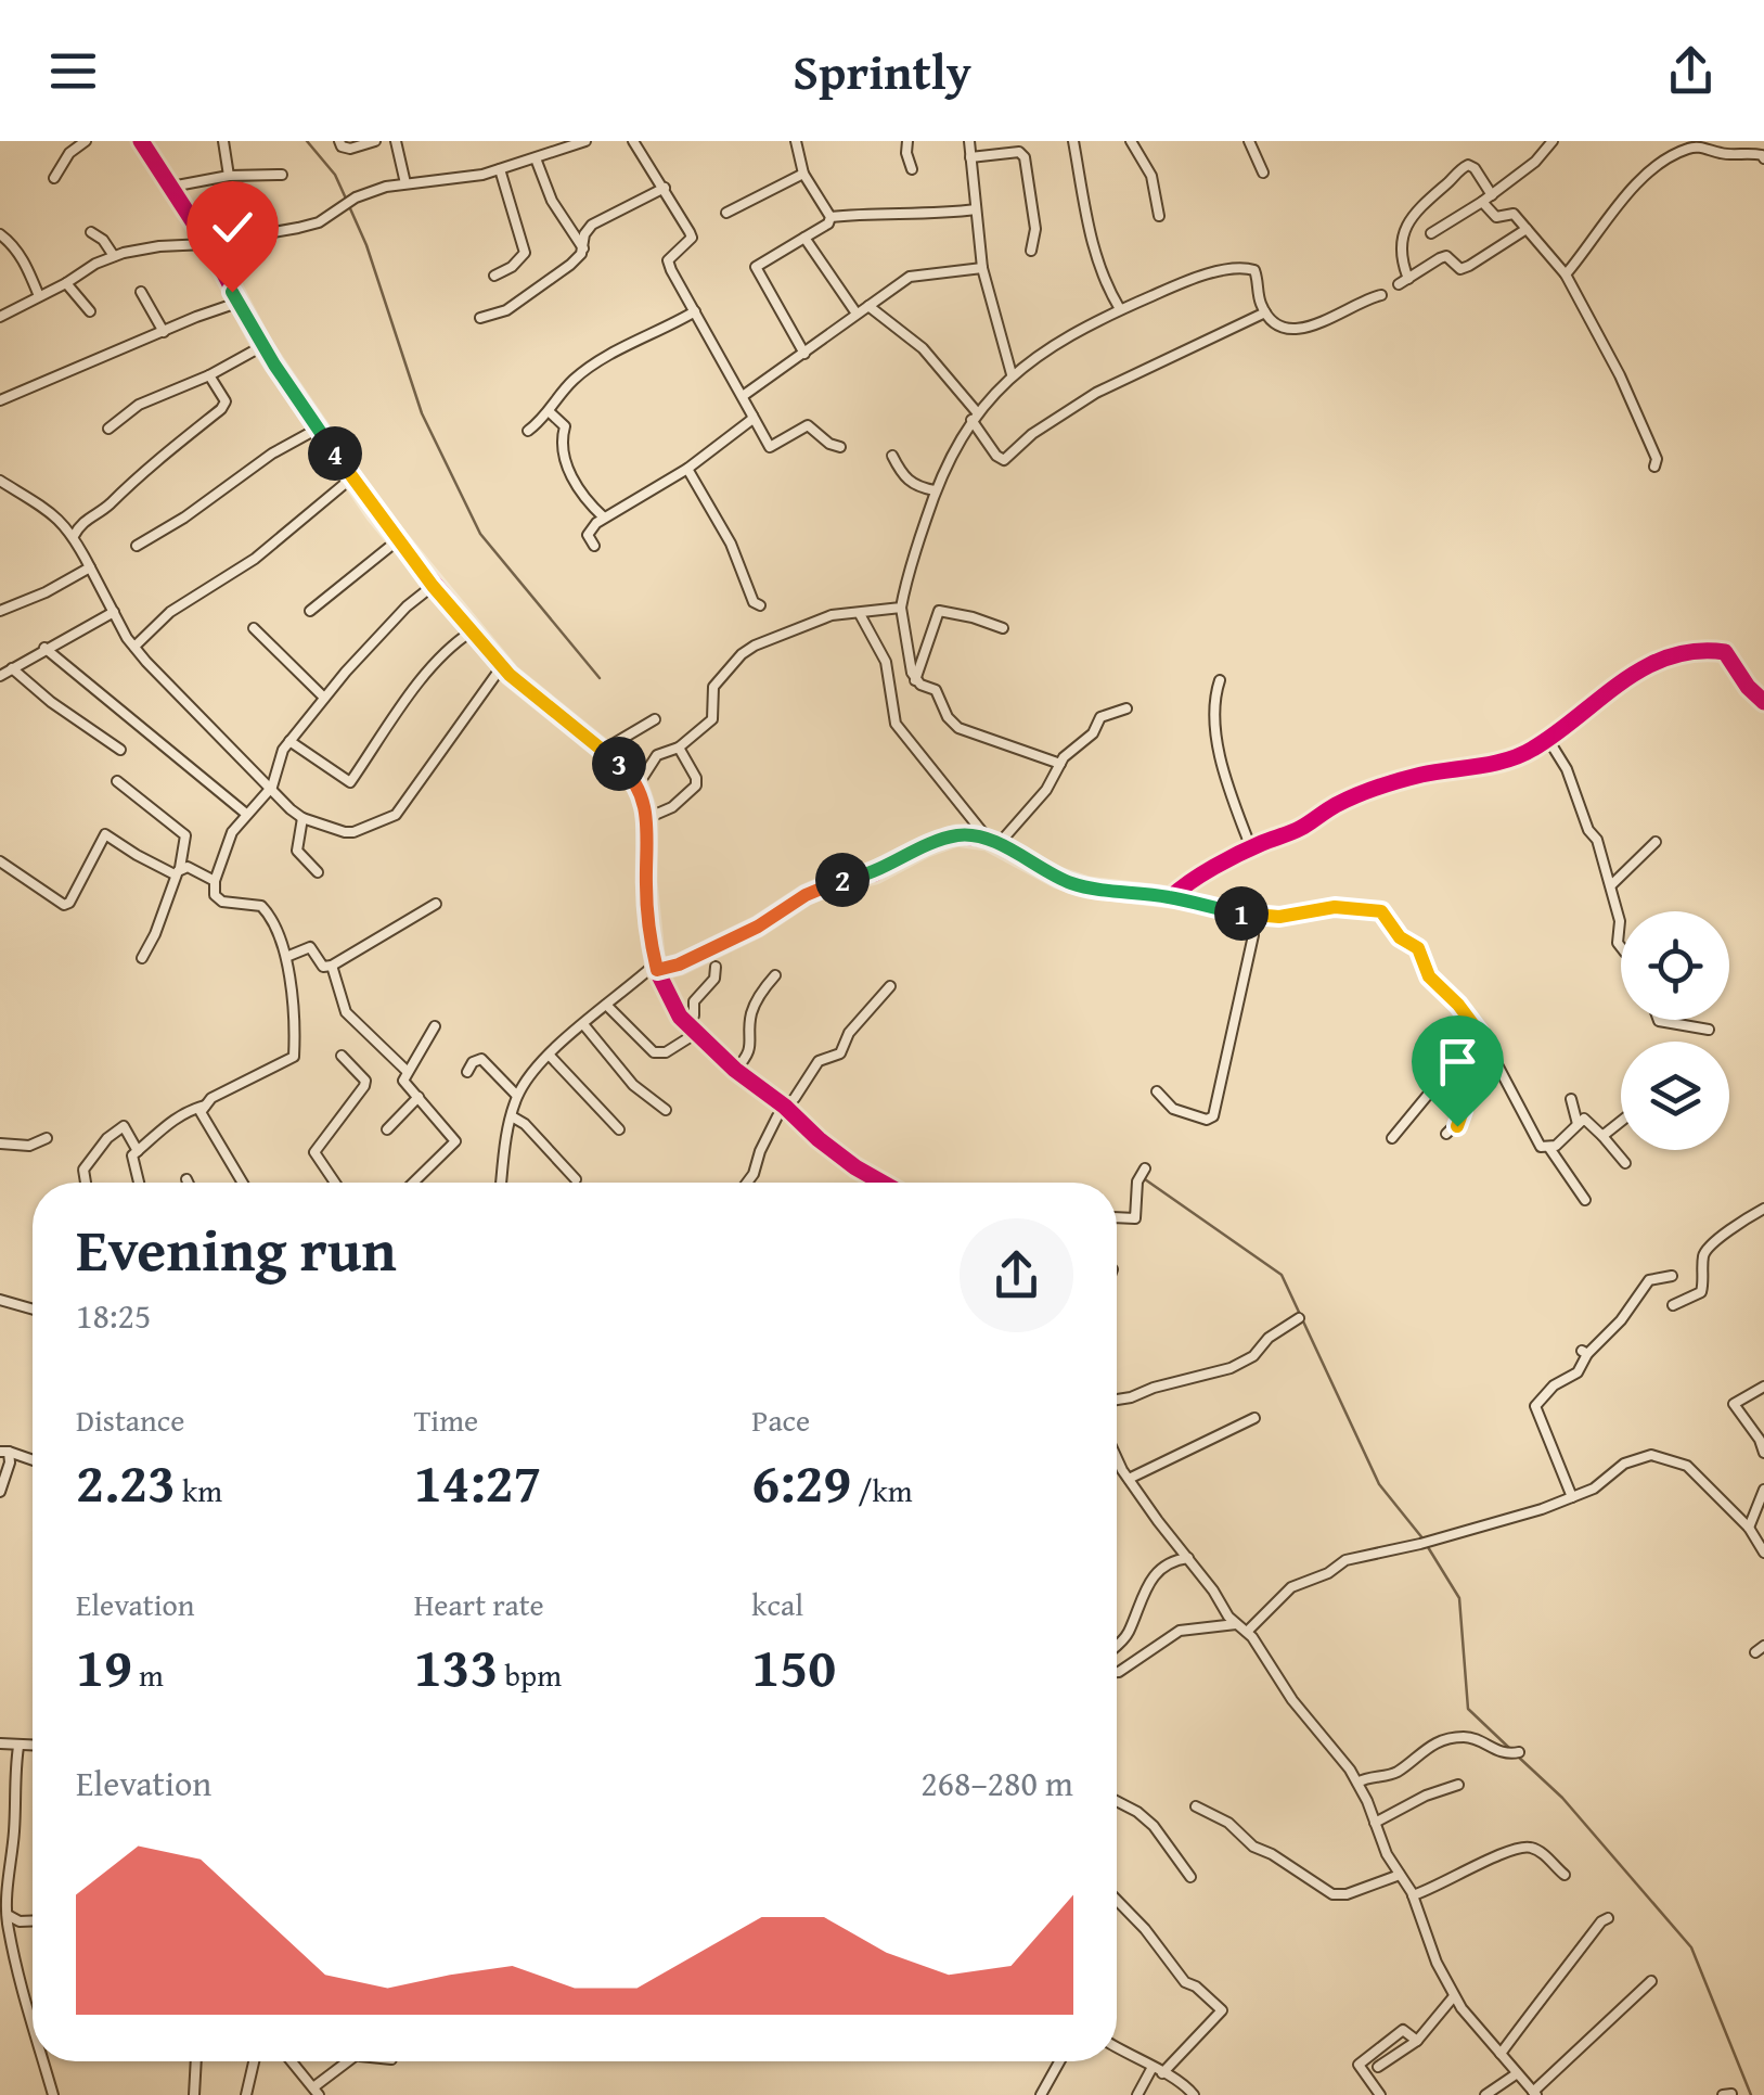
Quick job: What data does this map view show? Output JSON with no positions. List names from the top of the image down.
{
  "page": {
    "header": "Sprintly",
    "pins": [
      "4",
      "3",
      "2",
      "1"
    ],
    "heading": ["Evening run", "18:25"],
    "stats": [
      ["Distance", "2.23 km"],
      ["Time", "14:27"],
      ["Pace", "6:29 /km"],
      ["Elevation", "19 m"],
      ["Heart rate", "133 bpm"],
      ["kcal", "150"]
    ],
    "chart": ["Elevation", "268–280 m"]
  }
}
